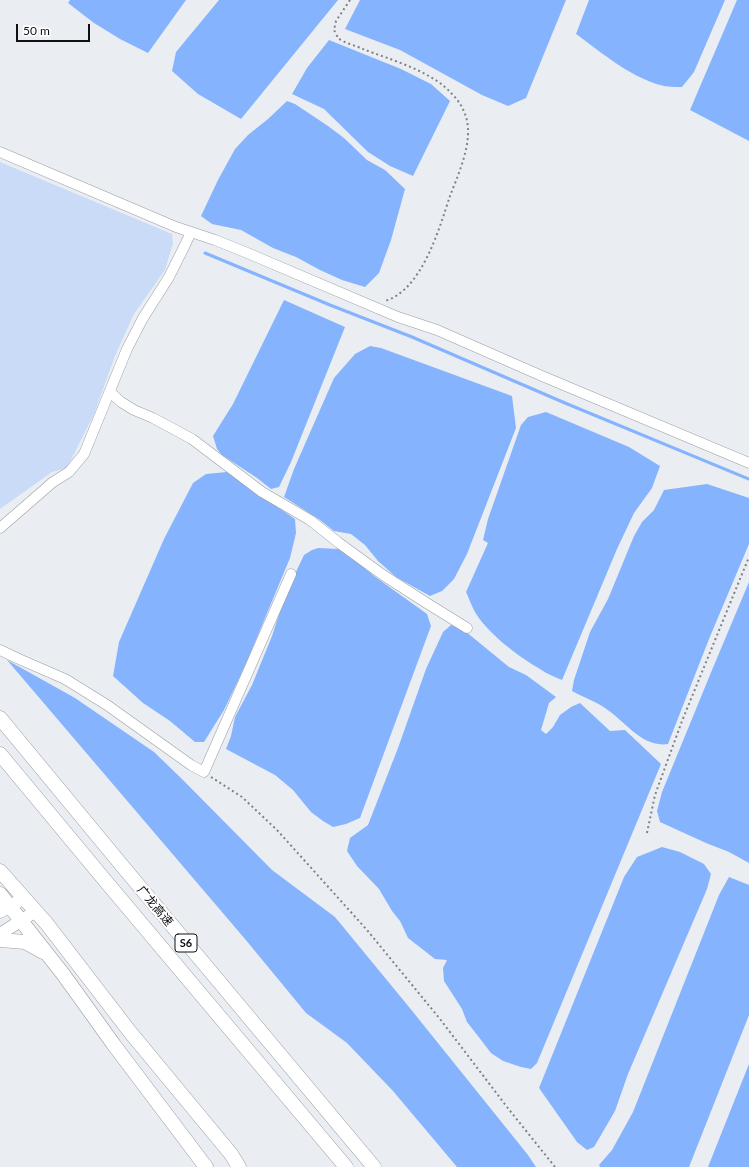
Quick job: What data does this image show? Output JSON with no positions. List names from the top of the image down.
{
  "streets": {
    "highway": ["广龙高速", "S6"]
  },
  "scale_bar": "50 m"
}
